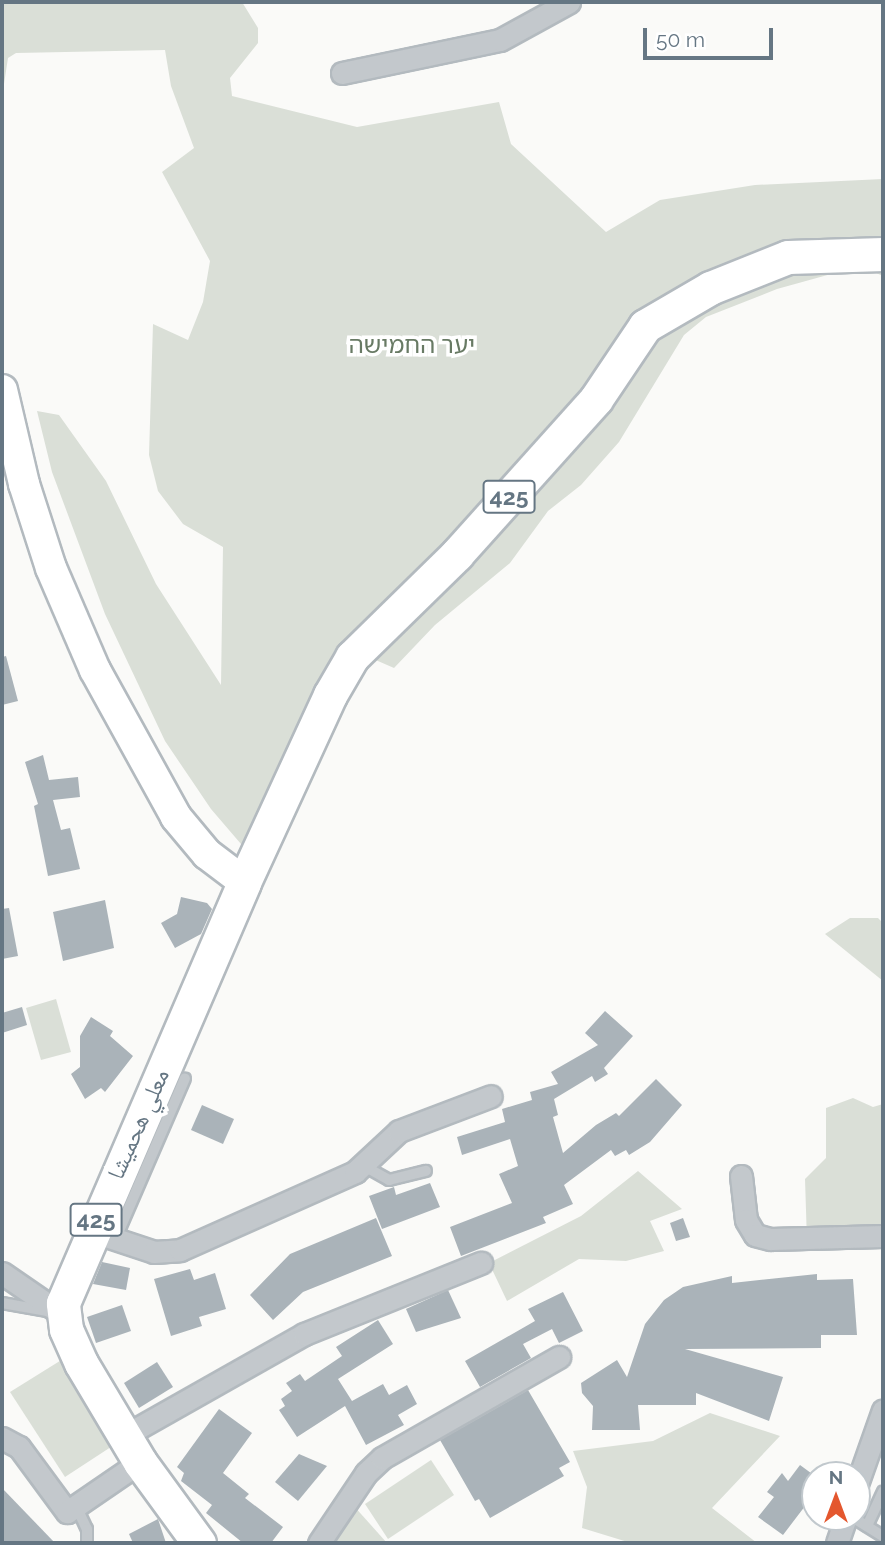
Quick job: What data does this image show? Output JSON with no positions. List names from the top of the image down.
{
  "streets": {
    "main road": ["425", "معلي هحميشا"]
  },
  "crossings": [
    ["425", "معلي هحميشا"]
  ],
  "parks": ["יער החמישה"],
  "scale_bar": "50 m",
  "north": "top"
}
